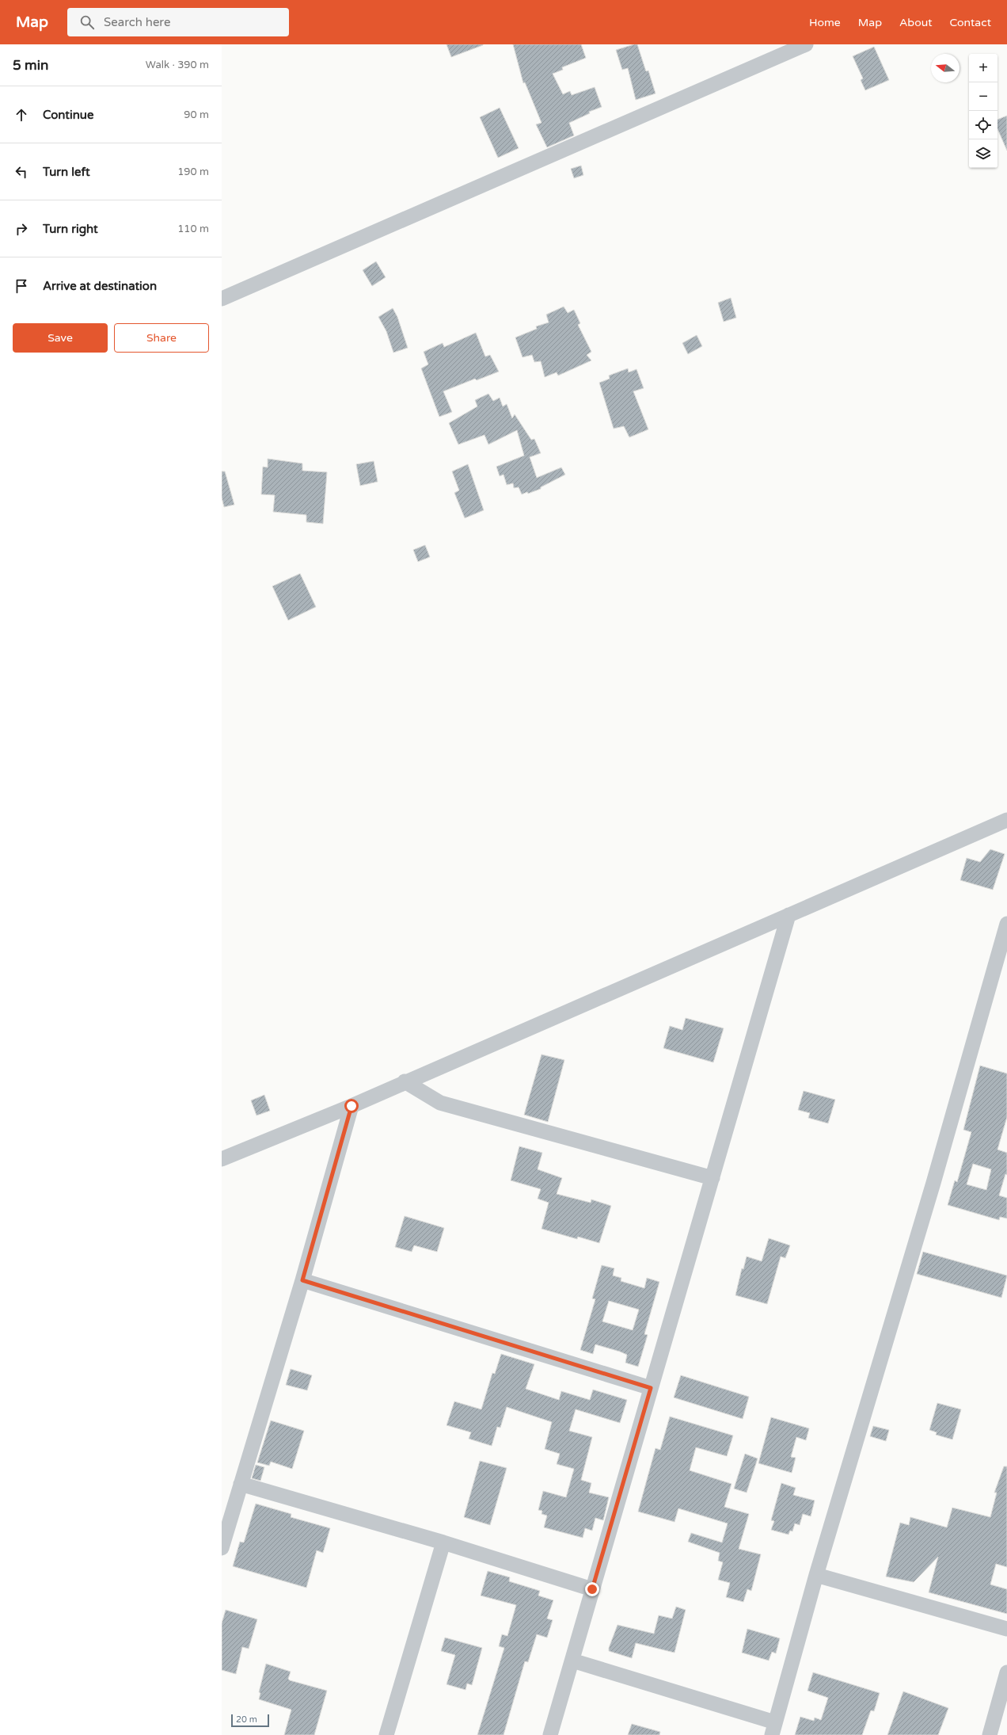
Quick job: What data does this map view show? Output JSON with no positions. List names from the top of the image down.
{
  "scale_bar": "20 m",
  "north": "left",
  "page": {
    "header": "Map",
    "search": "Search here",
    "nav": [
      "Home",
      "Map",
      "About",
      "Contact"
    ],
    "heading": ["5 min", "Walk · 390 m"],
    "map_buttons": ["+", "−"],
    "list": [
      ["Continue", "90 m"],
      ["Turn left", "190 m"],
      ["Turn right", "110 m"],
      "Arrive at destination"
    ],
    "buttons": ["Save", "Share"],
    "scale": "20 m"
  }
}
